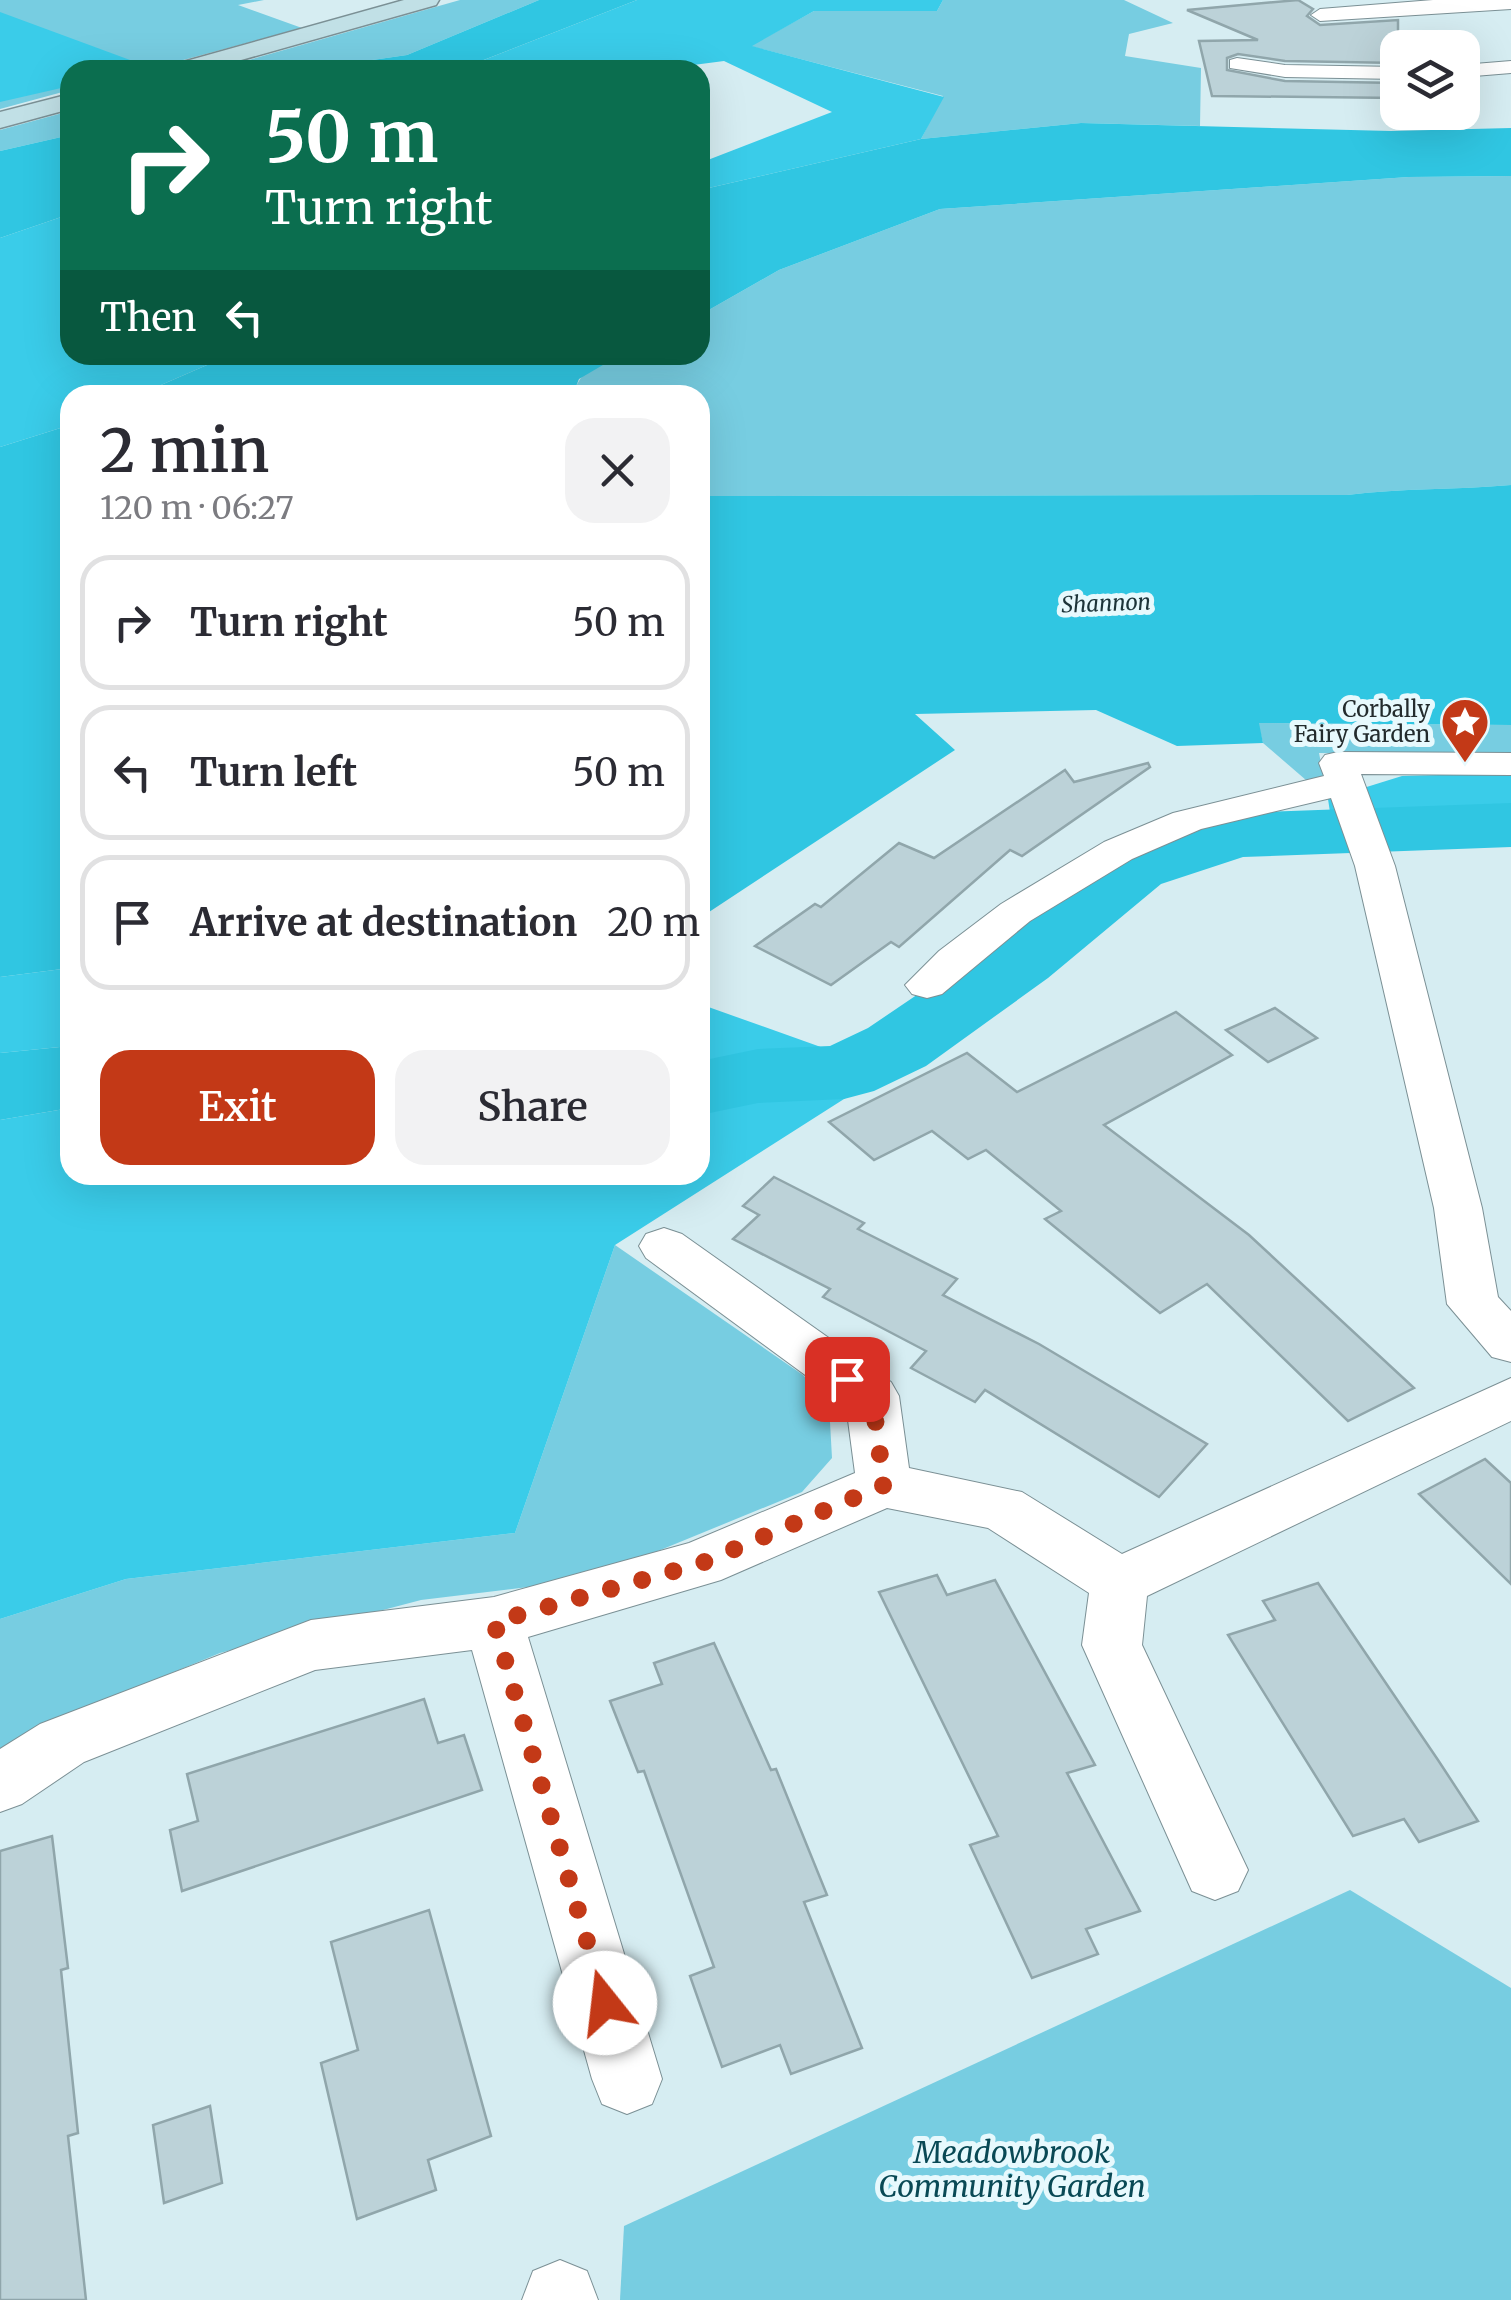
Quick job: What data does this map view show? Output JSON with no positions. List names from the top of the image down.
{
  "water": ["Shannon"],
  "parks": ["Meadowbrook Community Garden"],
  "places": {
    "place": ["Corbally Fairy Garden"]
  },
  "page": {
    "turn": ["50 m", "Turn right"],
    "then": "Then",
    "heading": ["2 min", "120 m · 06:27"],
    "list": [
      {
        "name": "Turn right",
        "value": "50 m"
      },
      {
        "name": "Turn left",
        "value": "50 m"
      },
      {
        "name": "Arrive at destination",
        "value": "20 m"
      }
    ],
    "buttons": ["Exit", "Share"]
  }
}
